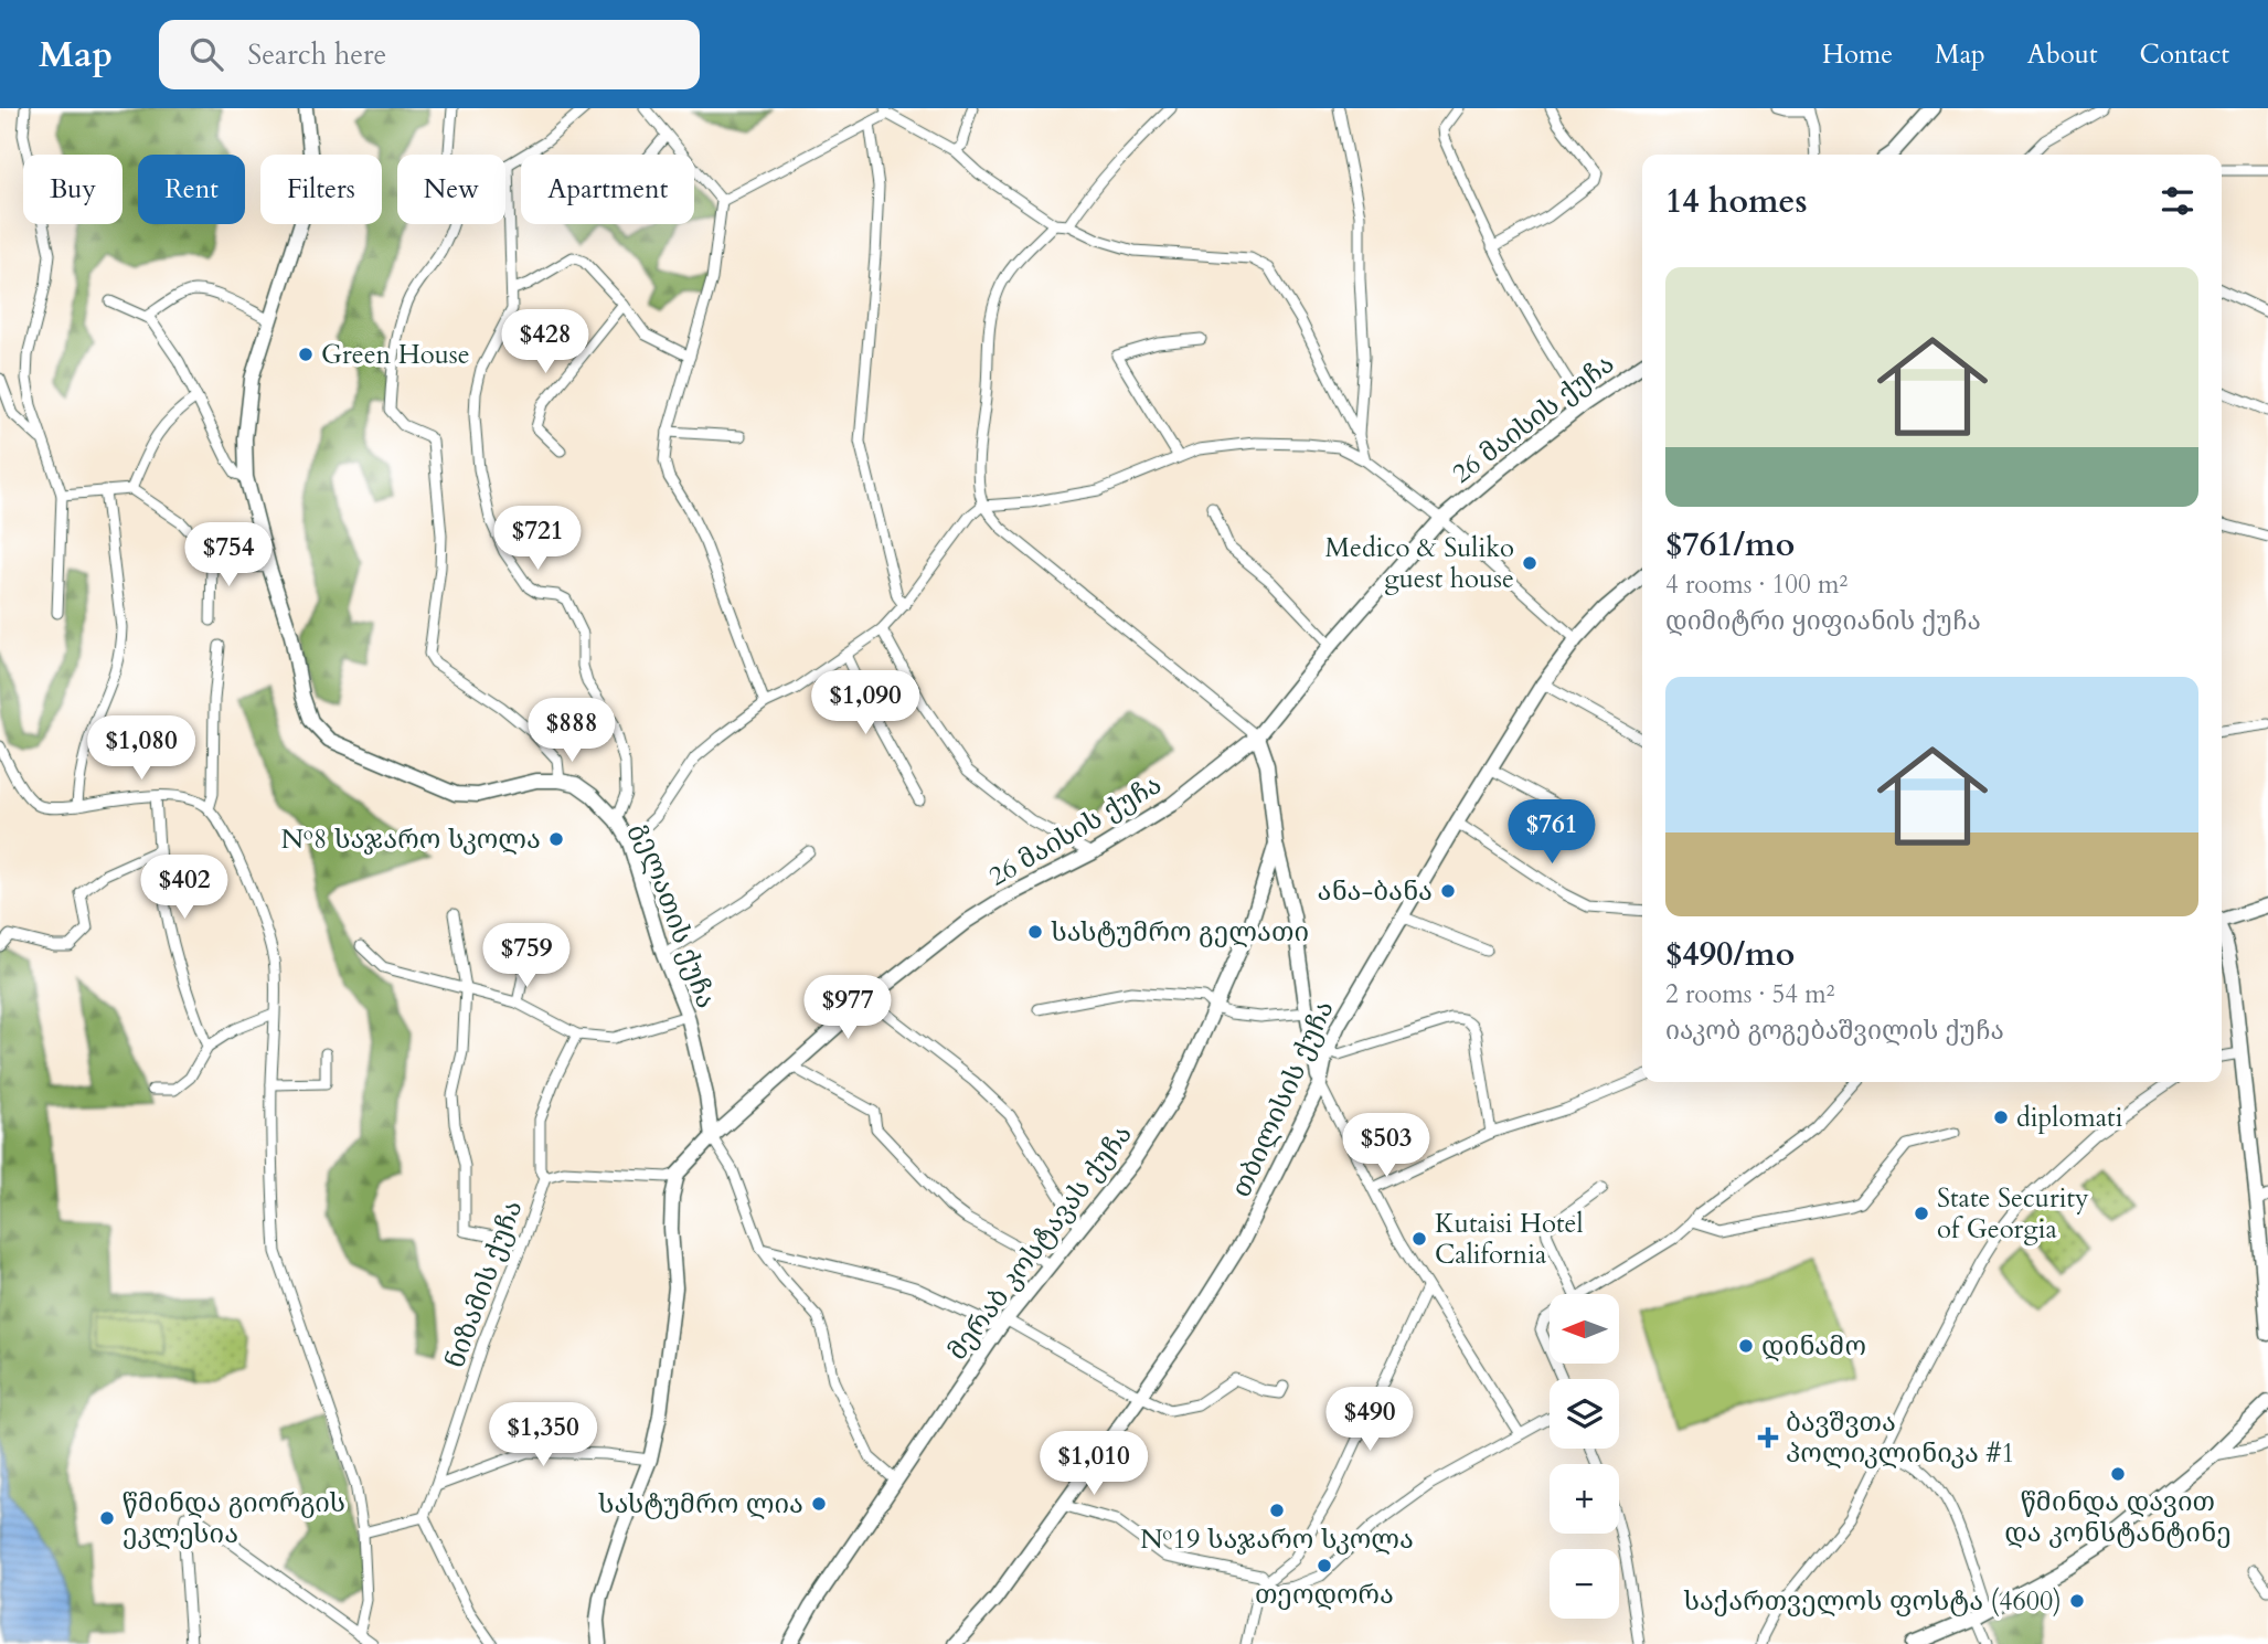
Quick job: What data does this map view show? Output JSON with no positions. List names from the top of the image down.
{
  "streets": {
    "main road": [
      "26 მაისის ქუჩა",
      "გელათის ქუჩა",
      "თბილისის ქუჩა",
      "მერაბ კოსტავას ქუჩა"
    ],
    "street": ["ნიზამის ქუჩა"]
  },
  "crossings": [
    ["26 მაისის ქუჩა", "გელათის ქუჩა"]
  ],
  "places": {
    "other": [
      "Green House",
      "Medico & Suliko guest house",
      "№8 საჯარო სკოლა",
      "ანა-ბანა",
      "სასტუმრო გელათი",
      "diplomati",
      "State Security of Georgia",
      "Kutaisi Hotel California",
      "დინამო",
      "წმინდა დავით და კონსტანტინე",
      "სასტუმრო ლია",
      "№19 საჯარო სკოლა",
      "წმინდა გიორგის ეკლესია",
      "თეოდორა",
      "საქართველოს ფოსტა (4600)"
    ],
    "health": ["ბავშვთა პოლიკლინიკა #1"]
  },
  "north": "left",
  "page": {
    "header": "Map",
    "search": "Search here",
    "nav": [
      "Home",
      "Map",
      "About",
      "Contact"
    ],
    "chip": [
      "Buy",
      "Rent",
      "Filters",
      "New",
      "Apartment"
    ],
    "heading": "14 homes",
    "list": [
      {
        "name": "$761/mo",
        "note": "4 rooms · 100 m² · დიმიტრი ყიფიანის ქუჩა"
      },
      {
        "name": "$490/mo",
        "note": "2 rooms · 54 m² · იაკობ გოგებაშვილის ქუჩა"
      }
    ],
    "price": [
      "$428",
      "$721",
      "$754",
      "$1,090",
      "$888",
      "$1,080",
      "$761",
      "$402",
      "$759",
      "$977",
      "$503",
      "$490",
      "$1,350",
      "$1,010"
    ],
    "map_buttons": ["+", "−"]
  }
}
